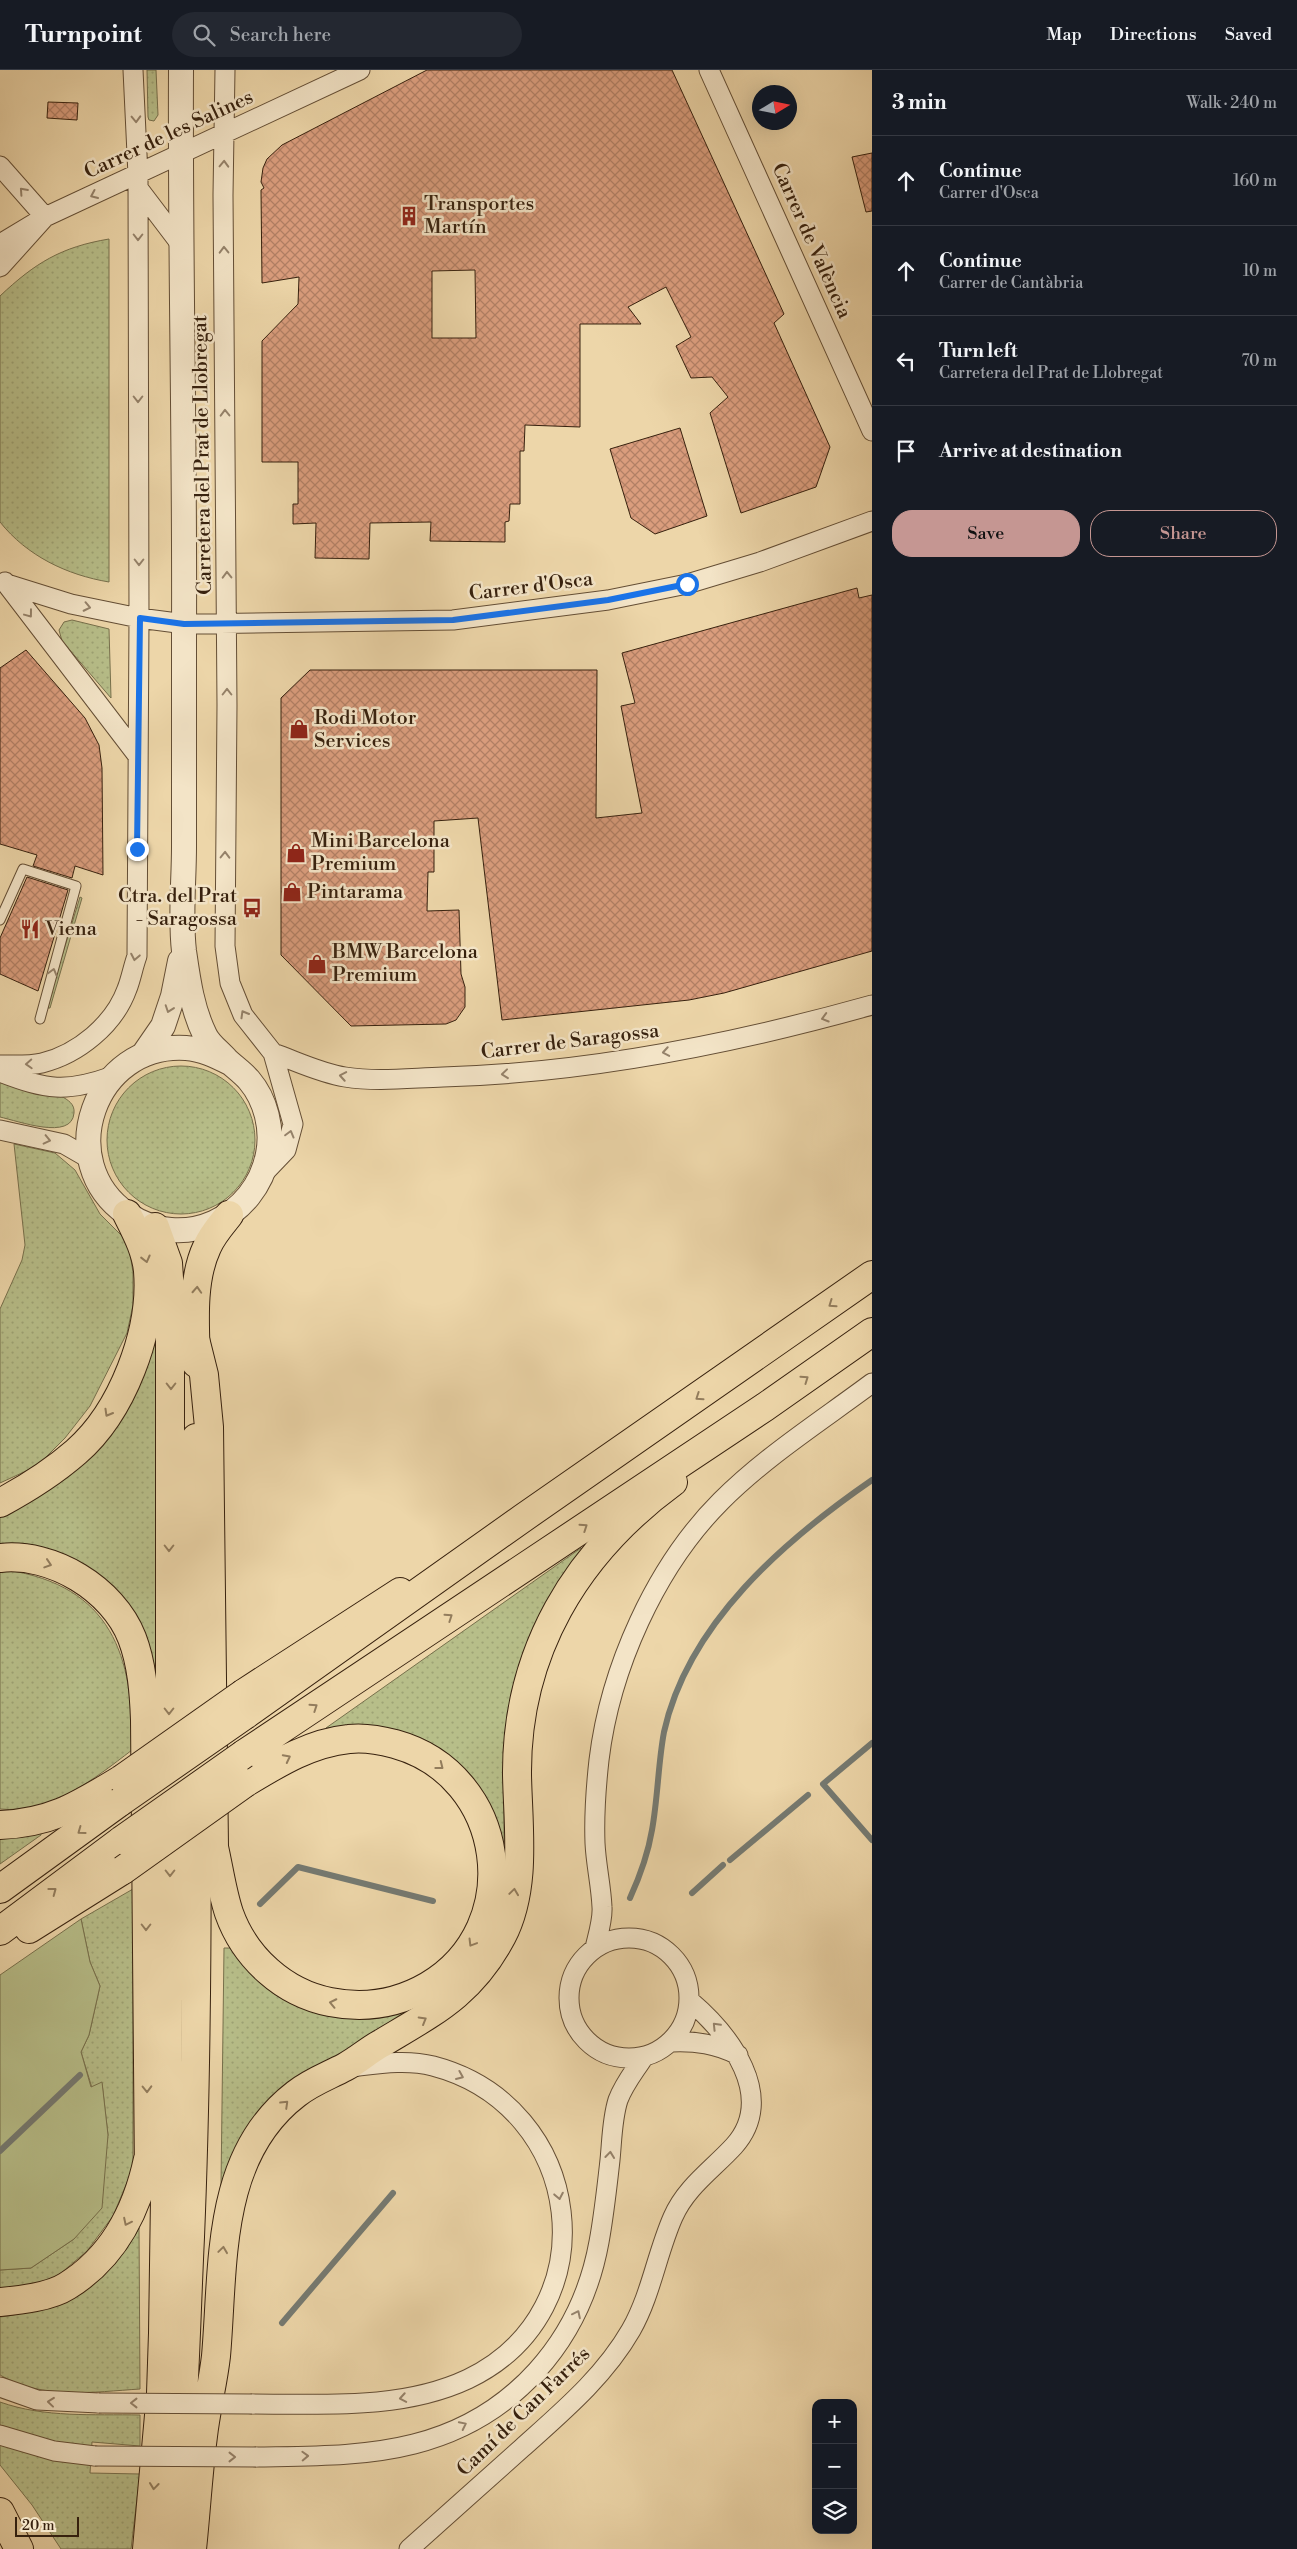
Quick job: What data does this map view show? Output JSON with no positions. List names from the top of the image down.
{
  "streets": {
    "street": [
      "Carrer de les Salines",
      "Carrer de València",
      "Carretera del Prat de Llobregat",
      "Carrer d'Osca",
      "Carrer de Saragossa",
      "Camí de Can Farrés"
    ]
  },
  "crossings": [
    ["Carrer de les Salines", "Carretera del Prat de Llobregat"],
    ["Carretera del Prat de Llobregat", "Carrer d'Osca"],
    ["Carretera del Prat de Llobregat", "Carrer de Saragossa"]
  ],
  "one_way": ["Carrer de Saragossa"],
  "places": {
    "building": ["Transportes Martín"],
    "shop": [
      "Rodi Motor Services",
      "Mini Barcelona Premium",
      "Pintarama",
      "BMW Barcelona Premium"
    ],
    "bus stop": ["Ctra. del Prat - Saragossa"],
    "restaurant": ["Viena"]
  },
  "scale_bar": "20 m",
  "north": "right",
  "page": {
    "header": "Turnpoint",
    "search": "Search here",
    "nav": ["Map", "Directions", "Saved"],
    "heading": ["3 min", "Walk · 240 m"],
    "list": [
      ["Continue", "Carrer d'Osca", "160 m"],
      ["Continue", "Carrer de Cantàbria", "10 m"],
      ["Turn left", "Carretera del Prat de Llobregat", "70 m"],
      "Arrive at destination"
    ],
    "buttons": ["Save", "Share"],
    "map_buttons": ["+", "−"],
    "scale": "20 m"
  }
}
